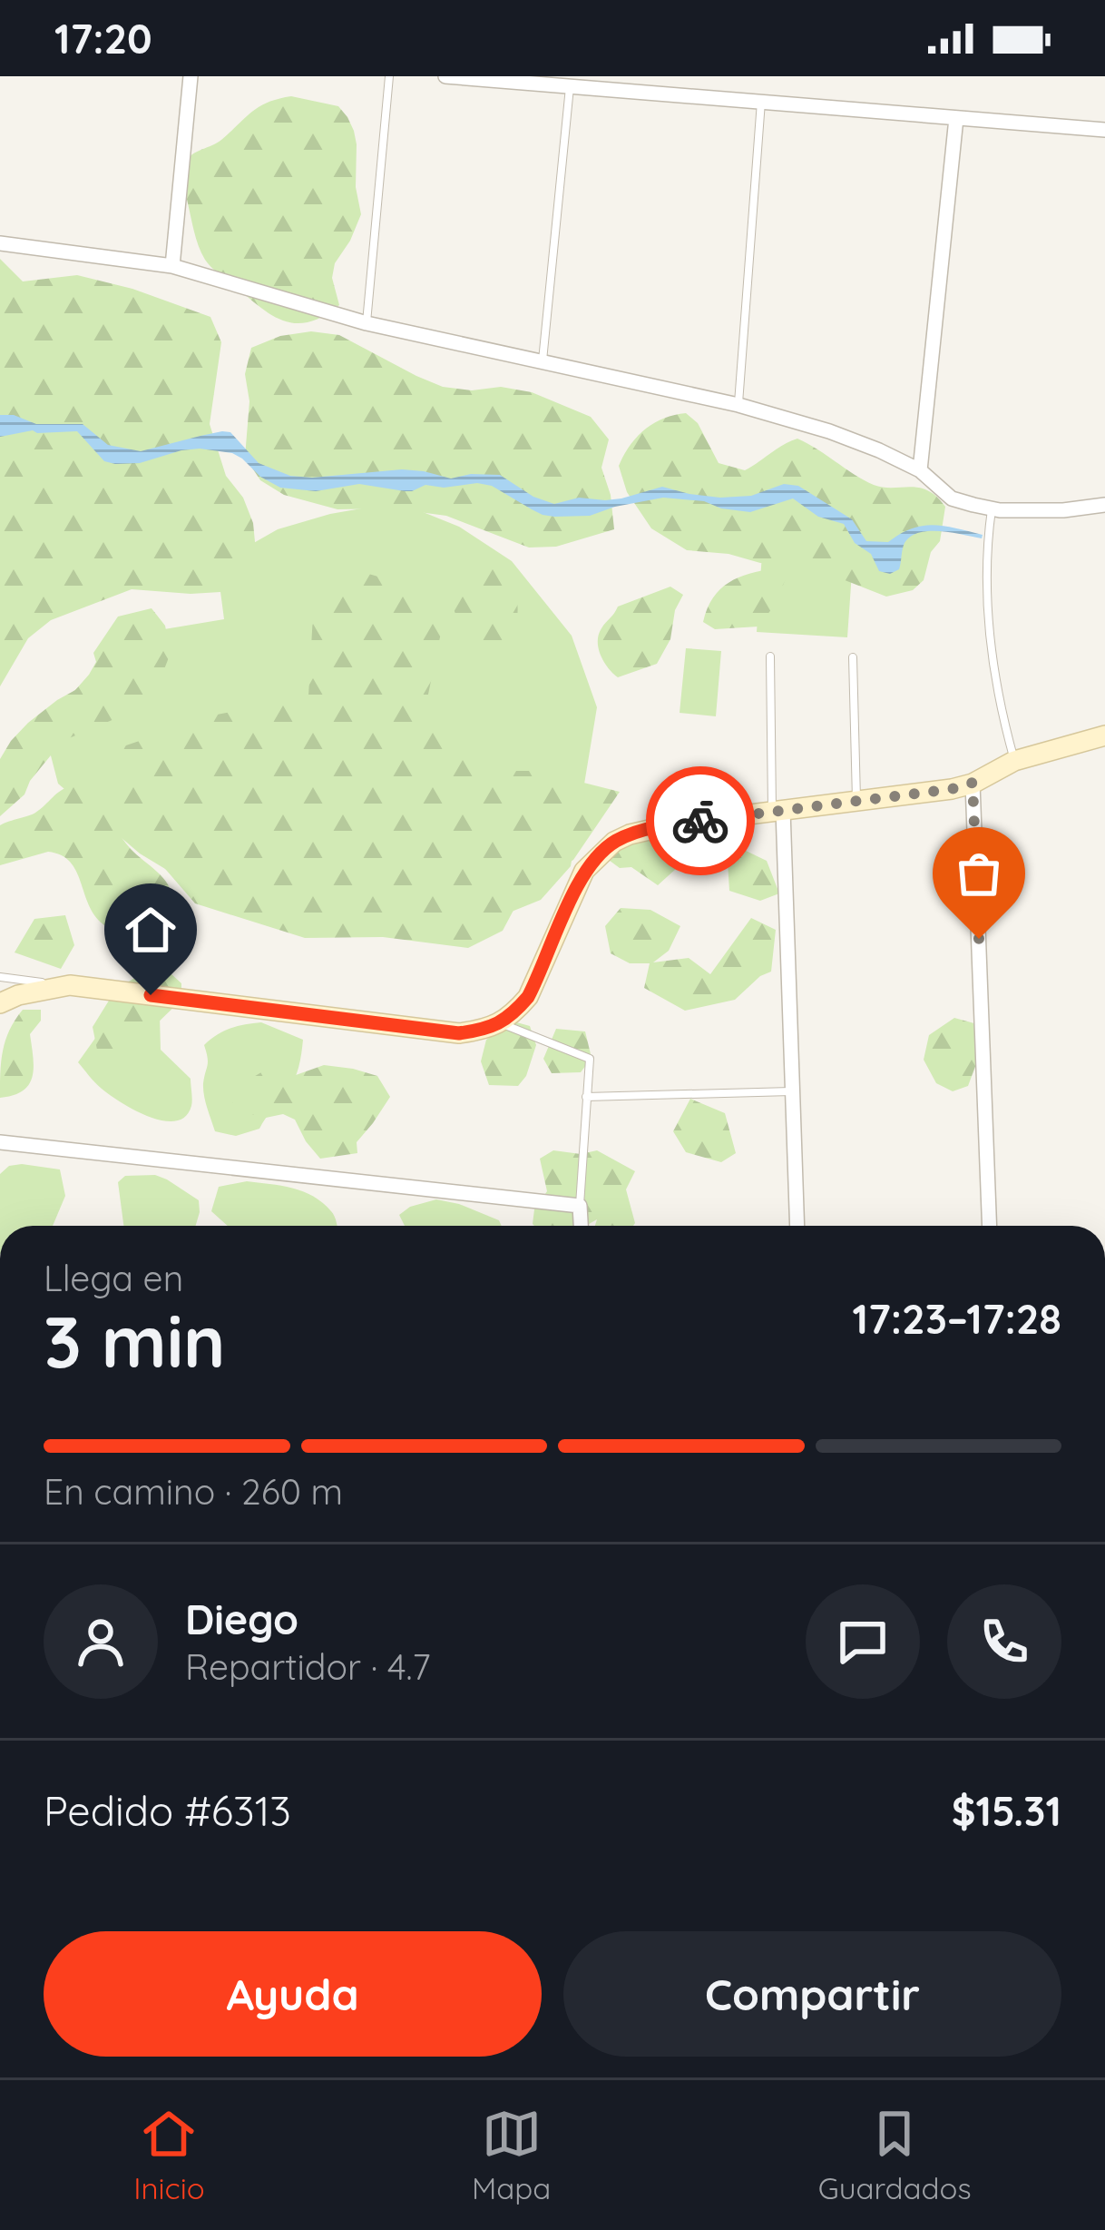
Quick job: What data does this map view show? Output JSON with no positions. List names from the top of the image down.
{
  "page": {
    "status": "17:20",
    "heading": ["3 min", "Llega en", "17:23–17:28"],
    "panel": [
      "Diego",
      "Repartidor · 4.7",
      "Pedido #6313",
      "$15.31"
    ],
    "bar": "En camino · 260 m",
    "buttons": ["Ayuda", "Compartir"],
    "tabs": ["Inicio", "Mapa", "Guardados"]
  }
}
